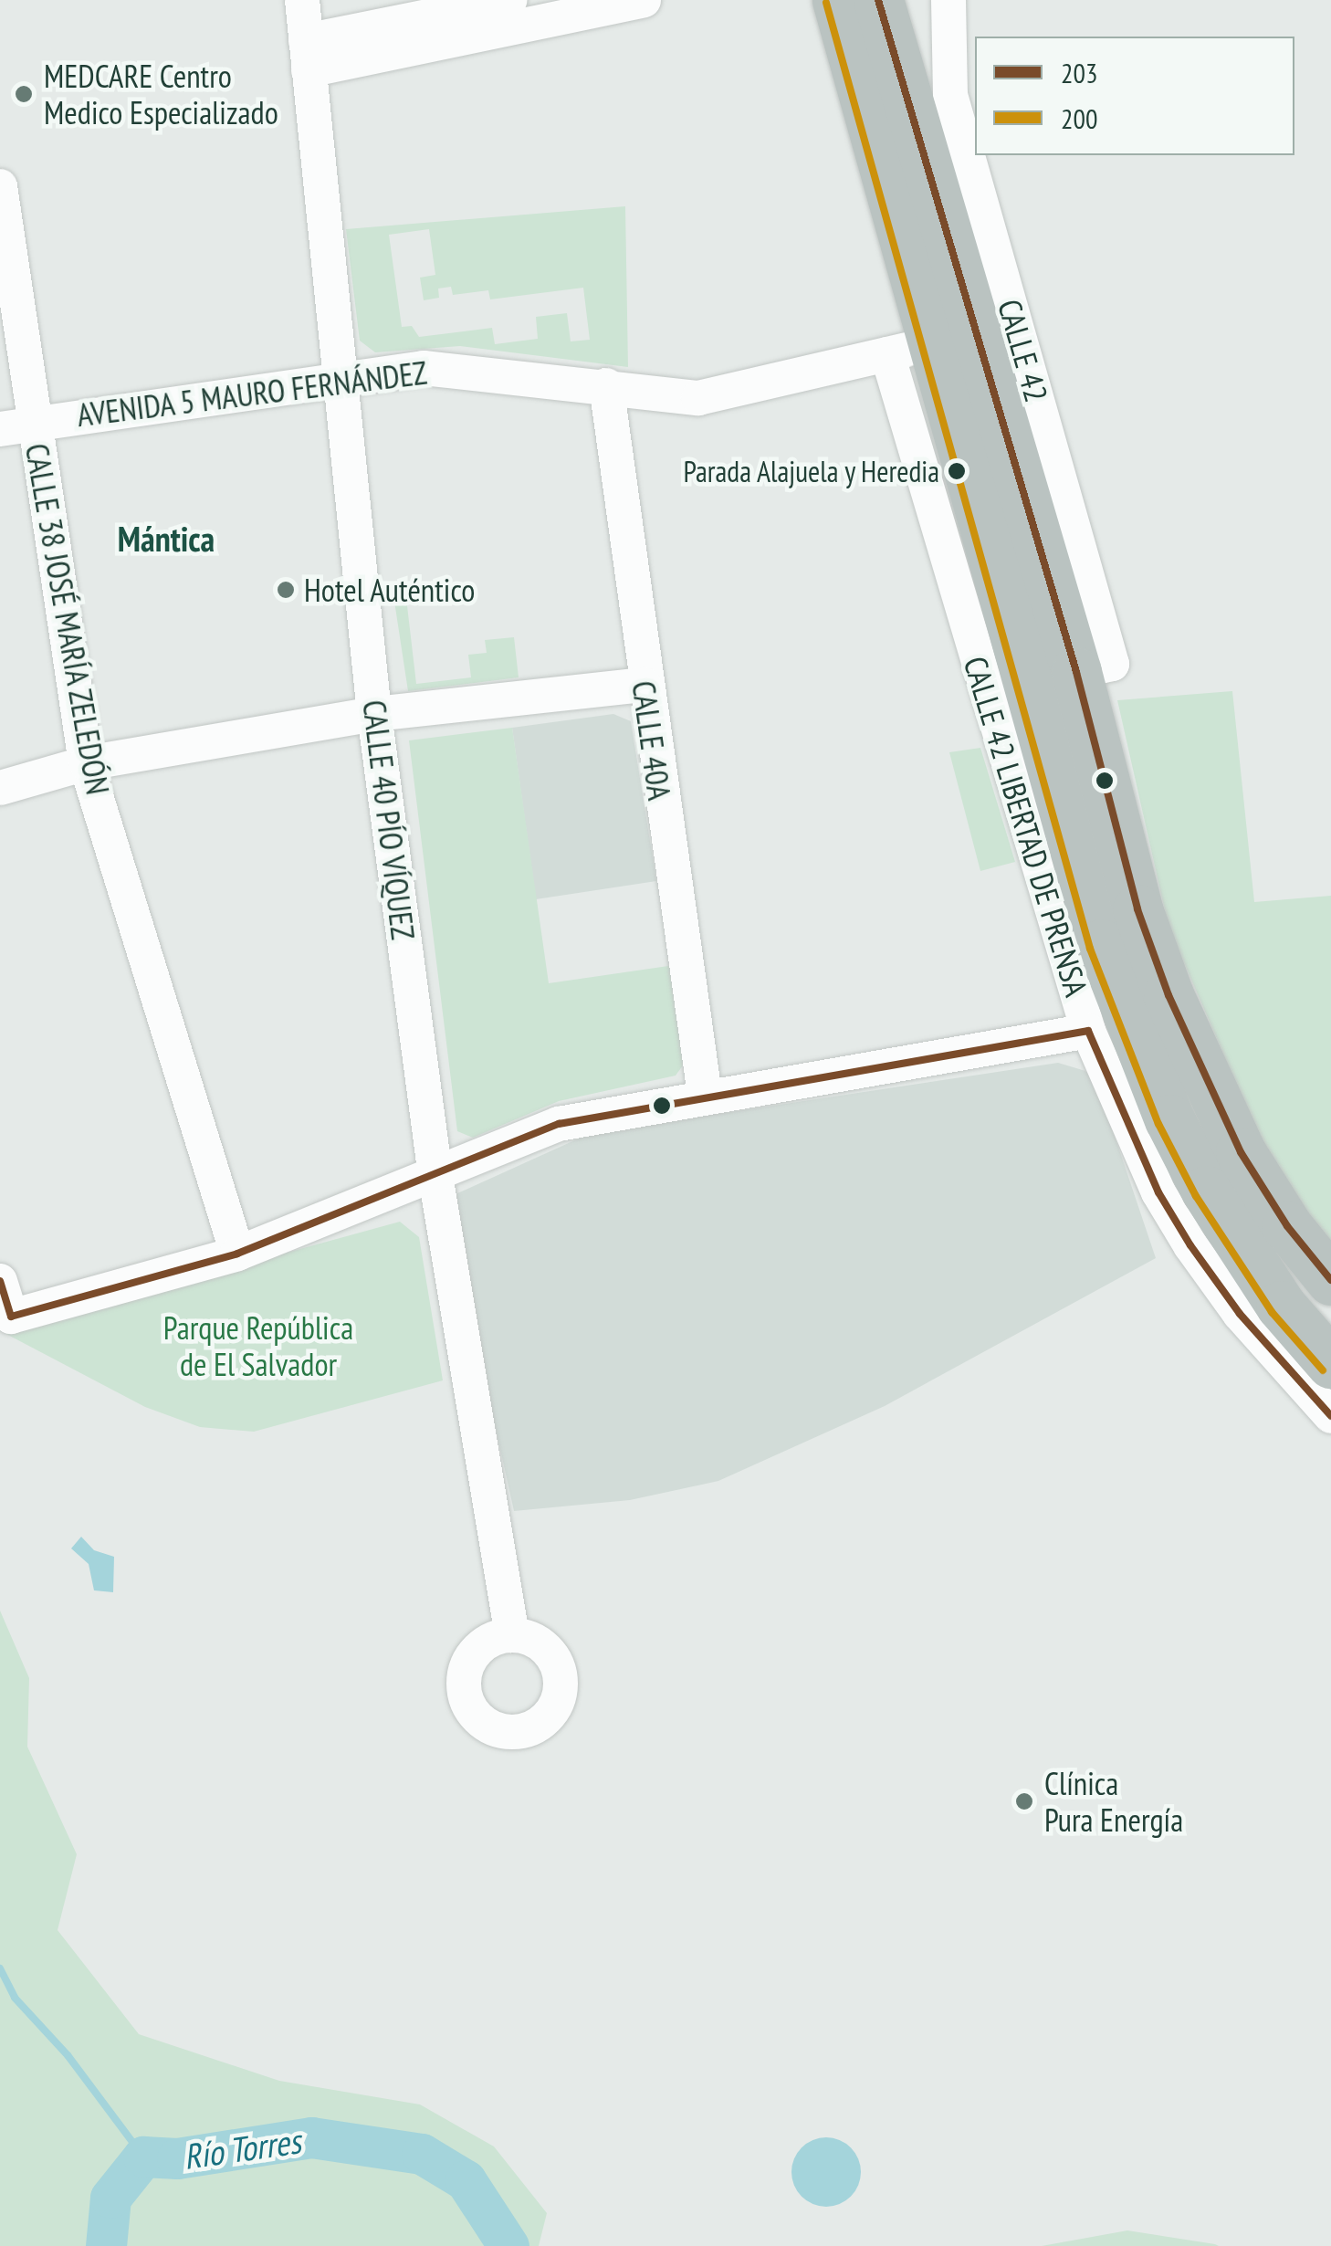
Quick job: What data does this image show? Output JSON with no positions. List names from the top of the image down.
{
  "streets": {
    "street": [
      "CALLE 42",
      "AVENIDA 5 MAURO FERNÁNDEZ",
      "CALLE 38 JOSÉ MARÍA ZELEDÓN",
      "CALLE 40A",
      "CALLE 40 PÍO VÍQUEZ",
      "CALLE 42 LIBERTAD DE PRENSA"
    ]
  },
  "crossings": [
    ["AVENIDA 5 MAURO FERNÁNDEZ", "CALLE 38 JOSÉ MARÍA ZELEDÓN"],
    ["AVENIDA 5 MAURO FERNÁNDEZ", "CALLE 40A"],
    ["AVENIDA 5 MAURO FERNÁNDEZ", "CALLE 40 PÍO VÍQUEZ"],
    ["AVENIDA 5 MAURO FERNÁNDEZ", "CALLE 42 LIBERTAD DE PRENSA"]
  ],
  "districts": ["Mántica"],
  "water": ["Río Torres"],
  "parks": ["Parque República de El Salvador"],
  "places": [
    "MEDCARE Centro Medico Especializado",
    "Parada Alajuela y Heredia",
    "Hotel Auténtico",
    "Clínica Pura Energía"
  ],
  "lines": ["transit line 203", "transit line 200"],
  "legend": ["203", "200"]
}
